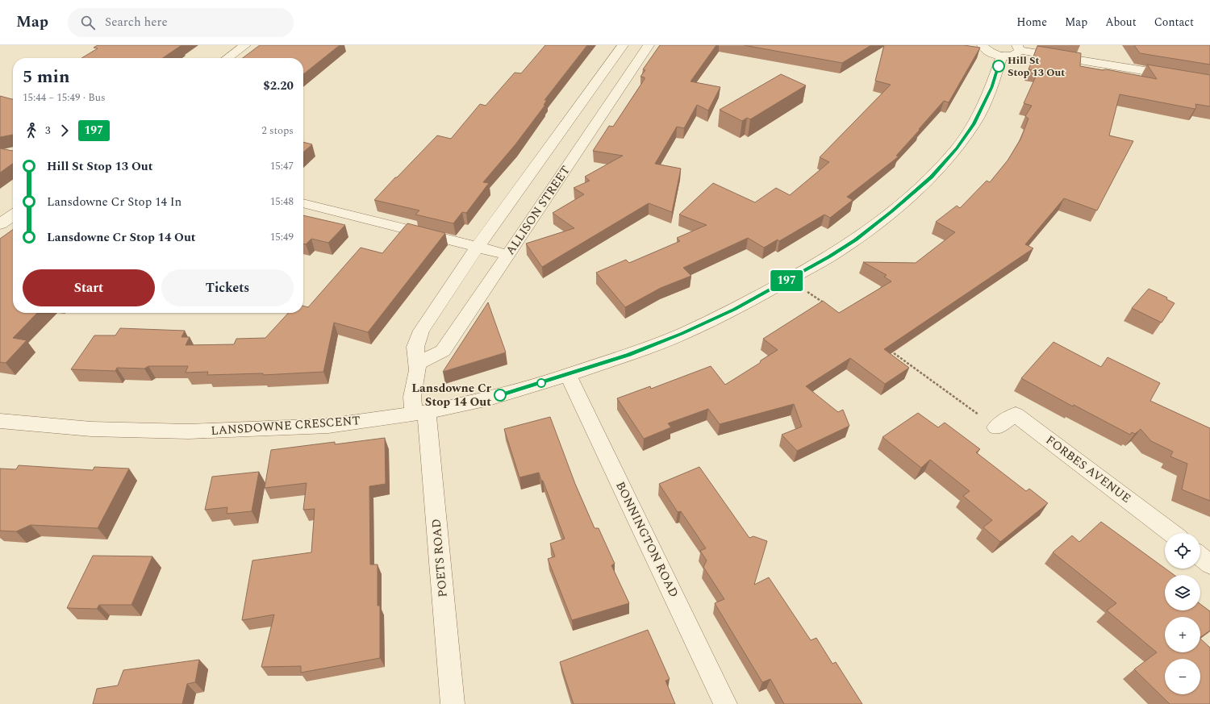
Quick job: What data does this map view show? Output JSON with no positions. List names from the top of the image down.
{
  "streets": {
    "street": [
      "ALLISON STREET",
      "LANSDOWNE CRESCENT",
      "FORBES AVENUE",
      "BONNINGTON ROAD",
      "POETS ROAD"
    ]
  },
  "crossings": [
    ["LANSDOWNE CRESCENT", "BONNINGTON ROAD"],
    ["LANSDOWNE CRESCENT", "POETS ROAD"]
  ],
  "places": ["Hill St Stop 13 Out", "Lansdowne Cr Stop 14 Out"],
  "lines": ["bus line 197"],
  "page": {
    "header": "Map",
    "search": "Search here",
    "nav": [
      "Home",
      "Map",
      "About",
      "Contact"
    ],
    "on_map": "197",
    "heading": ["5 min", "15:44 – 15:49 · Bus", "$2.20"],
    "legs": ["3", "197", "2 stops"],
    "list": [
      {
        "name": "Hill St Stop 13 Out",
        "value": "15:47"
      },
      {
        "name": "Lansdowne Cr Stop 14 In",
        "value": "15:48"
      },
      {
        "name": "Lansdowne Cr Stop 14 Out",
        "value": "15:49"
      }
    ],
    "buttons": ["Start", "Tickets"],
    "map_buttons": ["+", "−"]
  }
}
